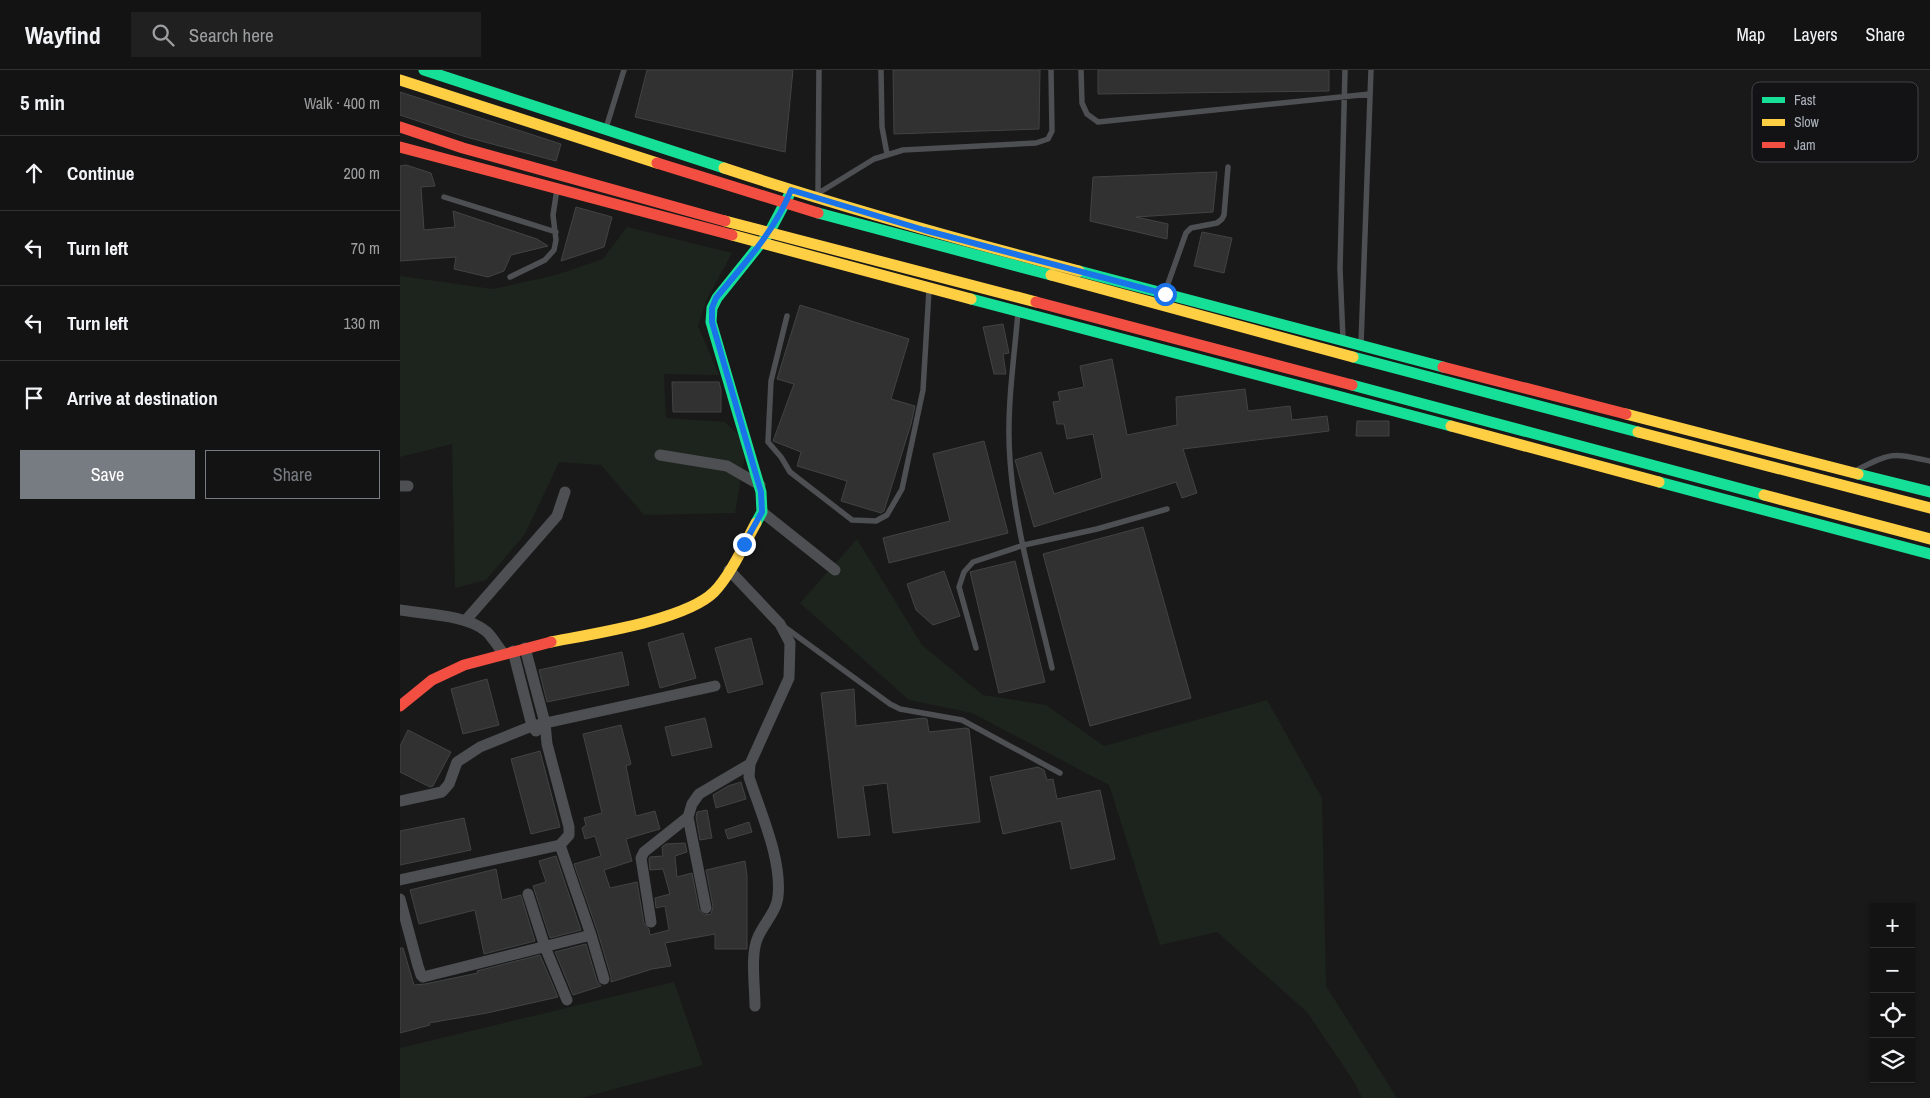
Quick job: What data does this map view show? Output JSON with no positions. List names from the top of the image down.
{
  "legend": ["Fast", "Slow", "Jam"],
  "page": {
    "header": "Wayfind",
    "search": "Search here",
    "nav": ["Map", "Layers", "Share"],
    "heading": ["5 min", "Walk · 400 m"],
    "list": [
      ["Continue", "200 m"],
      ["Turn left", "70 m"],
      ["Turn left", "130 m"],
      "Arrive at destination"
    ],
    "buttons": ["Save", "Share"],
    "map_buttons": ["+", "−"]
  }
}
